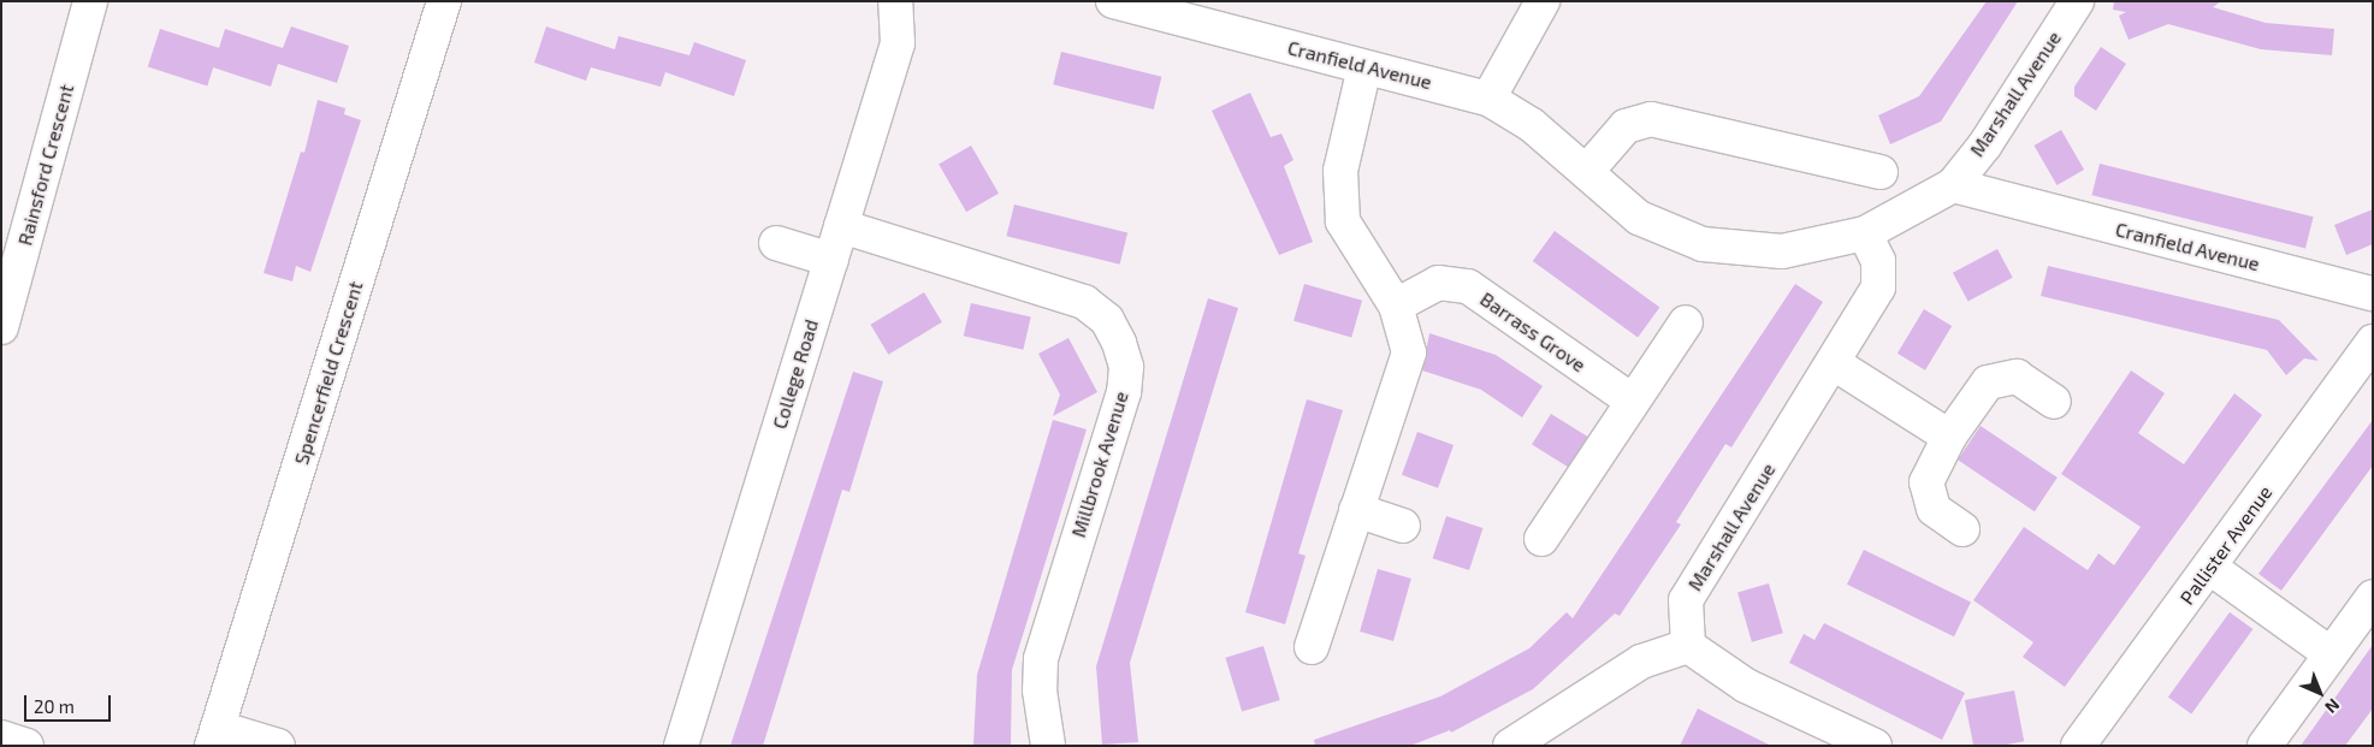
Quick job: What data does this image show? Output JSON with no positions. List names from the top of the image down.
{
  "streets": {
    "street": [
      "Cranfield Avenue",
      "Marshall Avenue",
      "Rainsford Crescent",
      "Barrass Grove",
      "Spencerfield Crescent",
      "College Road",
      "Millbrook Avenue",
      "Pallister Avenue"
    ]
  },
  "crossings": [
    ["Cranfield Avenue", "Marshall Avenue"],
    ["College Road", "Millbrook Avenue"]
  ],
  "scale_bar": "20 m",
  "north": "bottom right"
}
